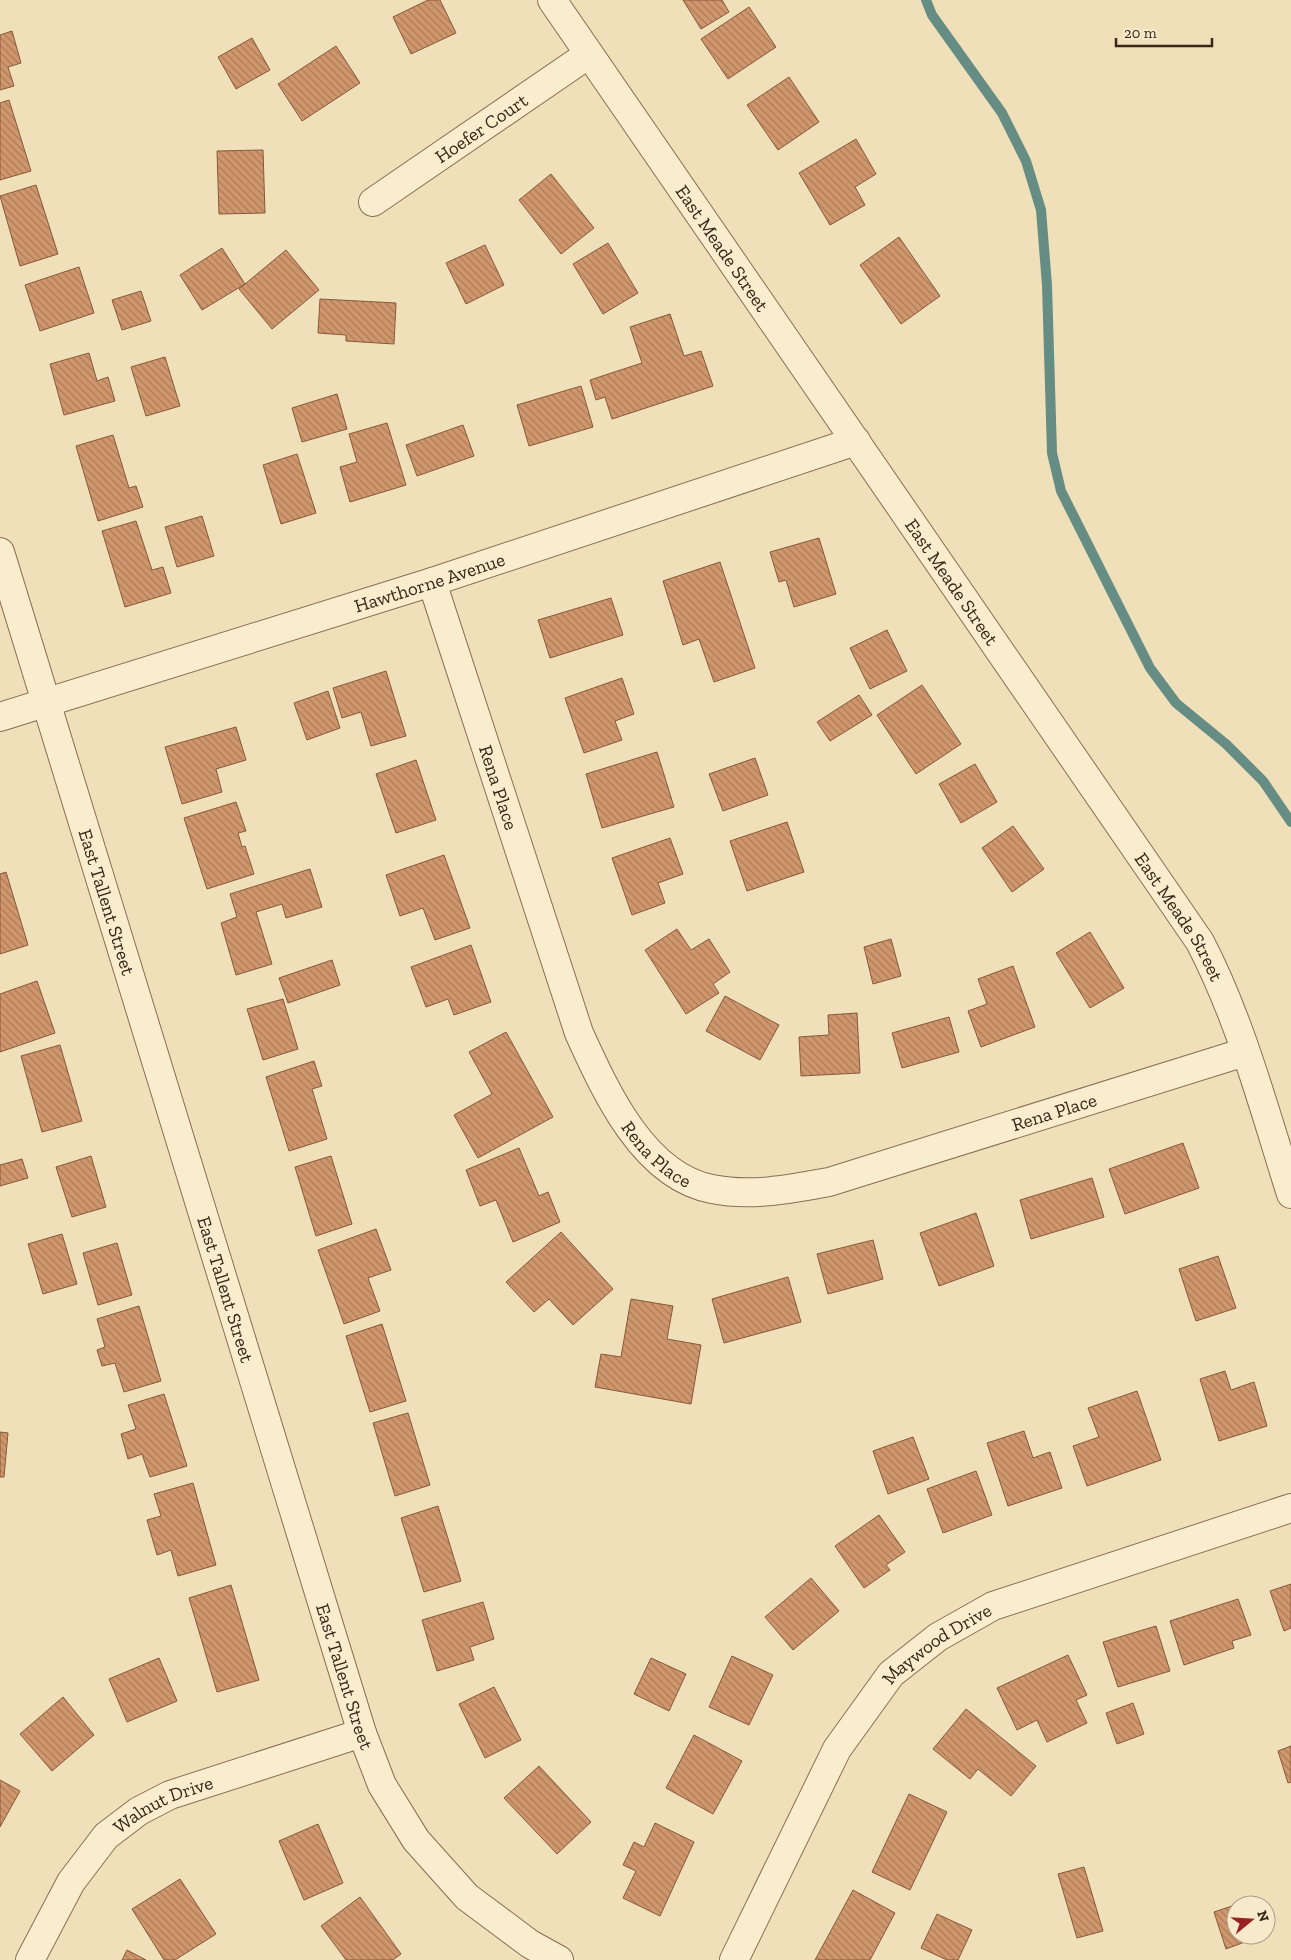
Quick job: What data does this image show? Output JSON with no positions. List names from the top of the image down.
{
  "streets": {
    "street": [
      "Hoefer Court",
      "East Meade Street",
      "Hawthorne Avenue",
      "Rena Place",
      "East Tallent Street",
      "Maywood Drive",
      "Walnut Drive"
    ]
  },
  "crossings": [
    ["Hoefer Court", "East Meade Street"],
    ["East Meade Street", "Hawthorne Avenue"],
    ["East Meade Street", "Rena Place"],
    ["Hawthorne Avenue", "Rena Place"],
    ["Hawthorne Avenue", "East Tallent Street"],
    ["East Tallent Street", "Walnut Drive"]
  ],
  "scale_bar": "20 m",
  "north": "right"
}
